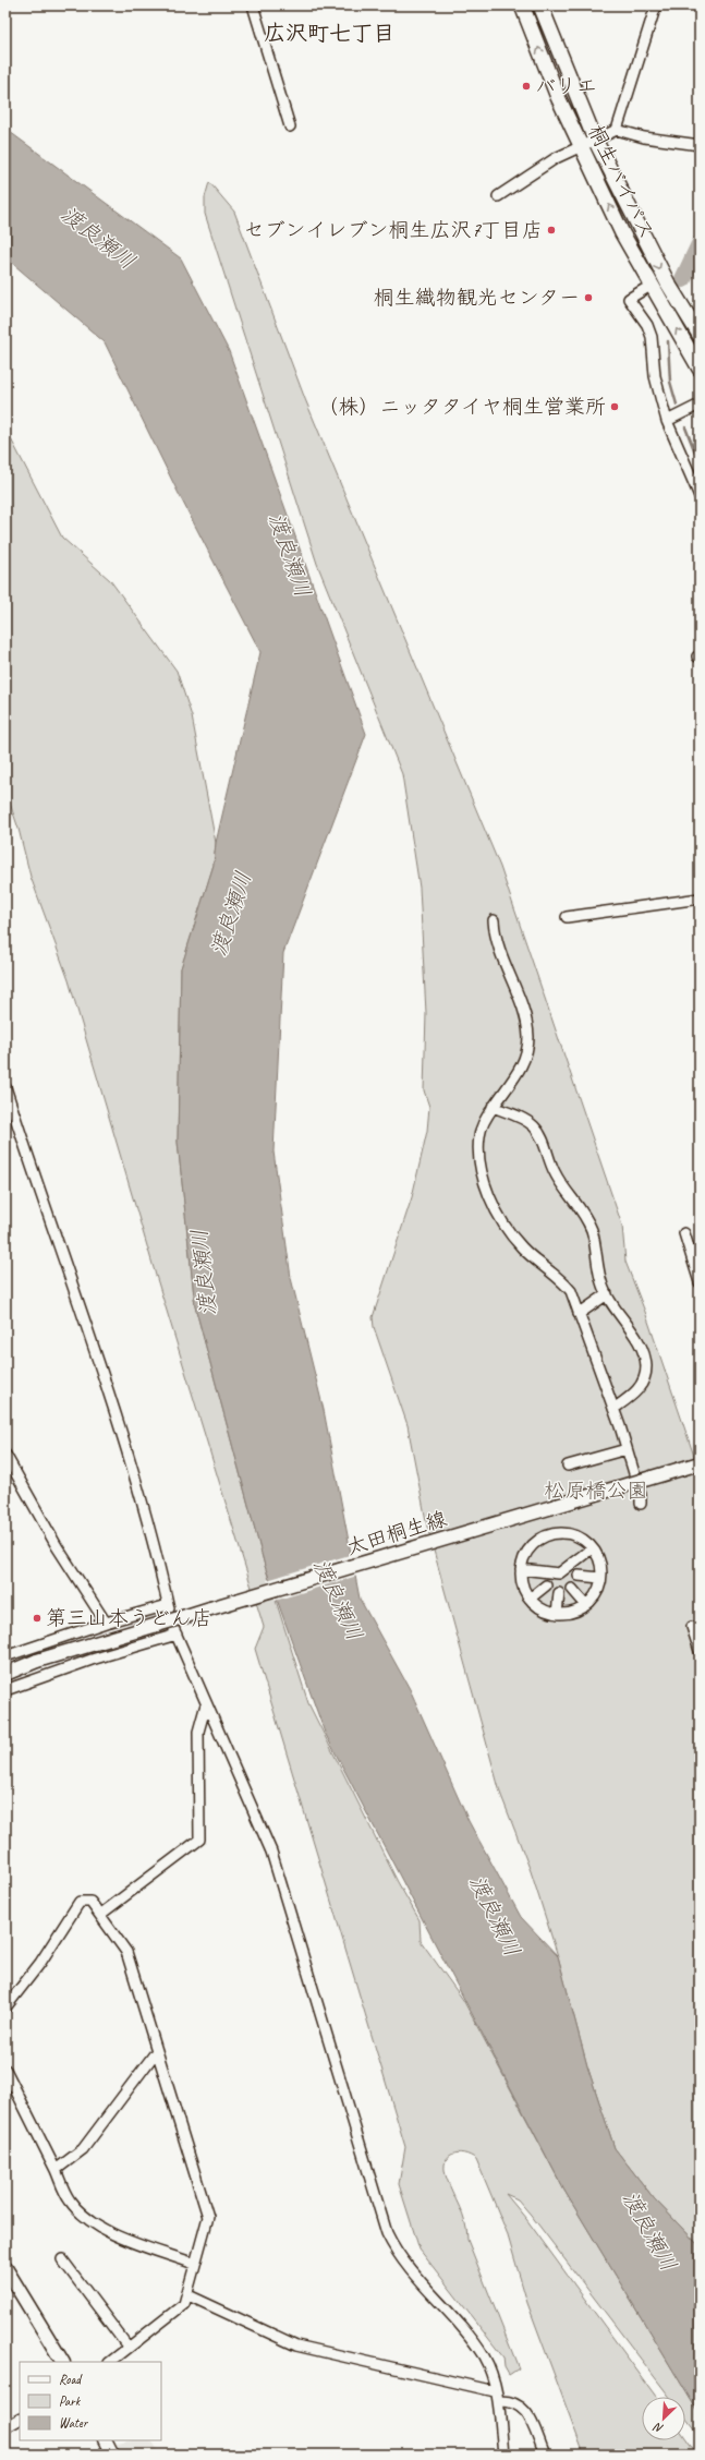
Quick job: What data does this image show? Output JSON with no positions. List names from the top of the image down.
{
  "streets": {
    "highway": ["桐生バイパス"],
    "main road": ["太田桐生線"]
  },
  "districts": ["広沢町七丁目"],
  "water": ["渡良瀬川"],
  "parks": ["松原橋公園"],
  "places": [
    "バリエ",
    "セブンイレブン桐生広沢7丁目店",
    "桐生織物観光センター",
    "（株）ニッタタイヤ桐生営業所",
    "第三山本うどん店"
  ],
  "legend": ["Road", "Park", "Water"],
  "north": "bottom left"
}
